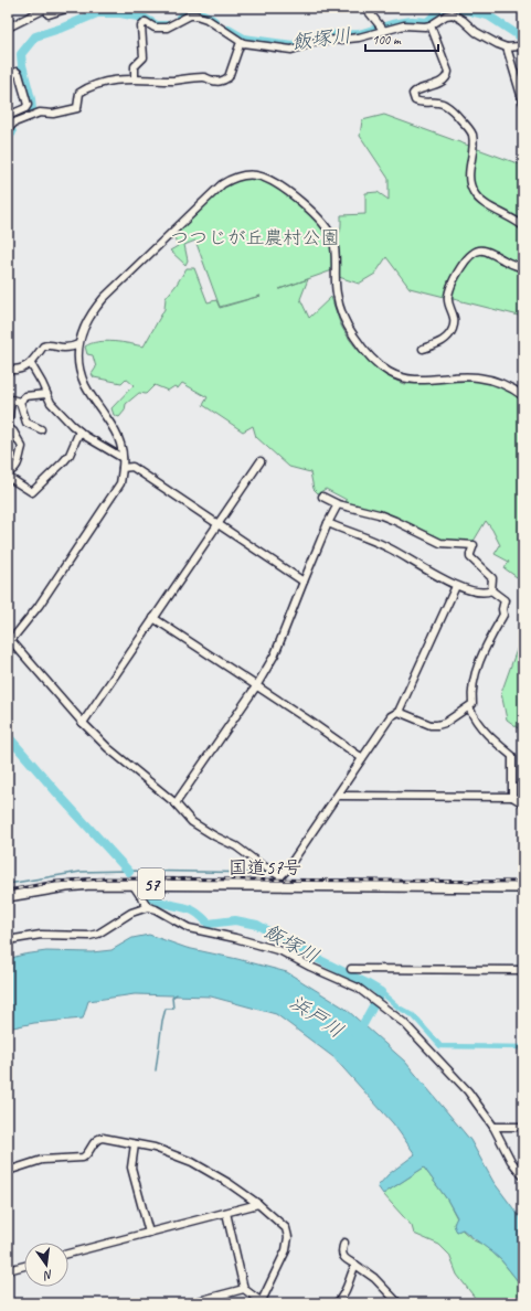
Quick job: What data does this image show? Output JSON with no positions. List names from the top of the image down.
{
  "streets": {
    "highway": ["国道57号", "57"]
  },
  "water": ["飯塚川", "浜戸川"],
  "parks": ["つつじが丘農村公園"],
  "scale_bar": "100 m",
  "north": "bottom"
}
